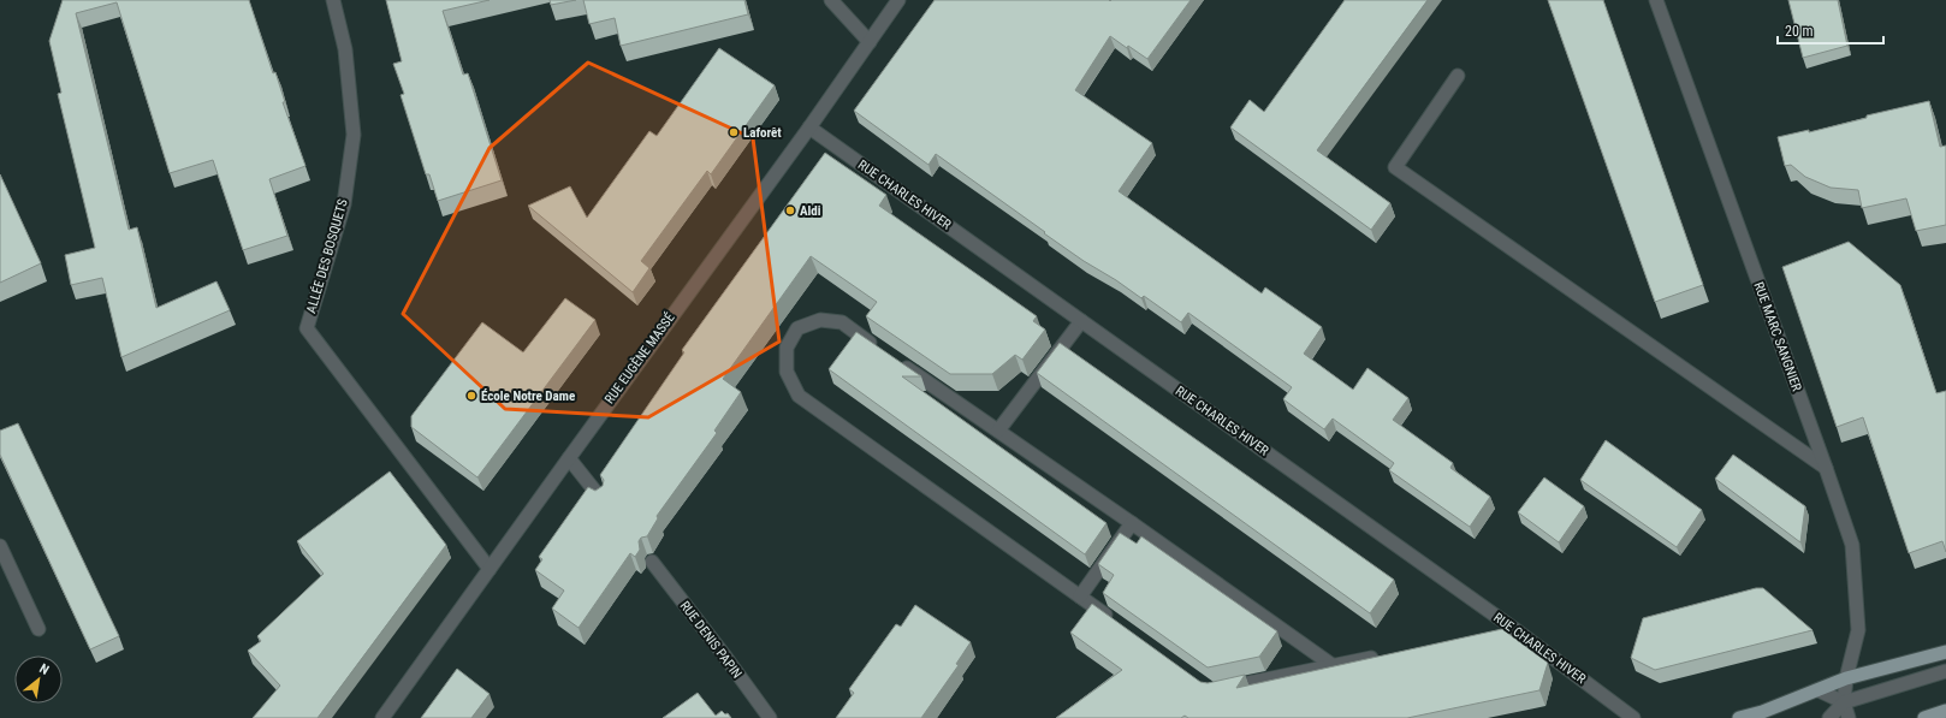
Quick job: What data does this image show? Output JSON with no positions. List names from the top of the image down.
{
  "streets": {
    "street": [
      "RUE CHARLES HIVER",
      "ALLÉE DES BOSQUETS",
      "RUE MARC SANGNIER",
      "RUE EUGÈNE MASSÉ",
      "RUE DENIS PAPIN"
    ]
  },
  "crossings": [
    ["RUE CHARLES HIVER", "RUE EUGÈNE MASSÉ"],
    ["ALLÉE DES BOSQUETS", "RUE EUGÈNE MASSÉ"]
  ],
  "places": ["Laforêt", "Aldi", "École Notre Dame"],
  "scale_bar": "20 m",
  "north": "top right"
}
